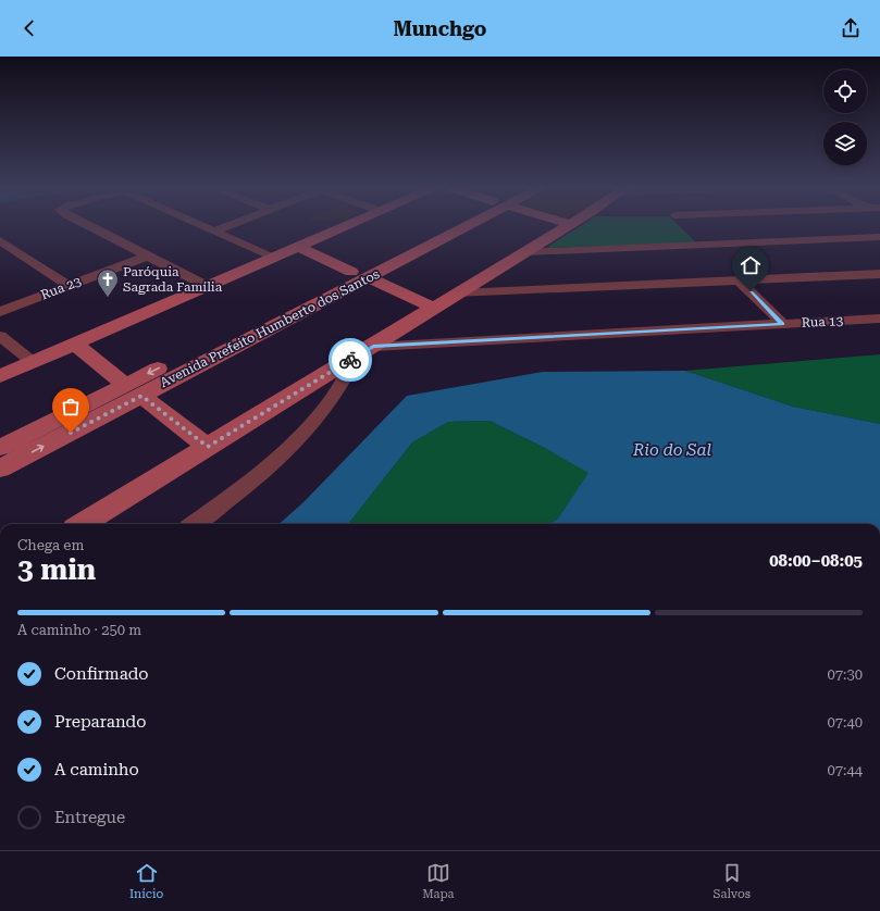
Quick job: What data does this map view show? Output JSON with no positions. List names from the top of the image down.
{
  "streets": {
    "street": ["Rua 23", "Rua 13", "Avenida Prefeito Humberto dos Santos"]
  },
  "water": ["Rio do Sal"],
  "places": {
    "church": ["Paróquia Sagrada Família"]
  },
  "page": {
    "header": "Munchgo",
    "heading": ["3 min", "Chega em", "08:00–08:05"],
    "bar": "A caminho · 250 m",
    "list": [
      ["Confirmado", "07:30"],
      ["Preparando", "07:40"],
      ["A caminho", "07:44"],
      "Entregue"
    ],
    "tabs": ["Início", "Mapa", "Salvos"]
  }
}
